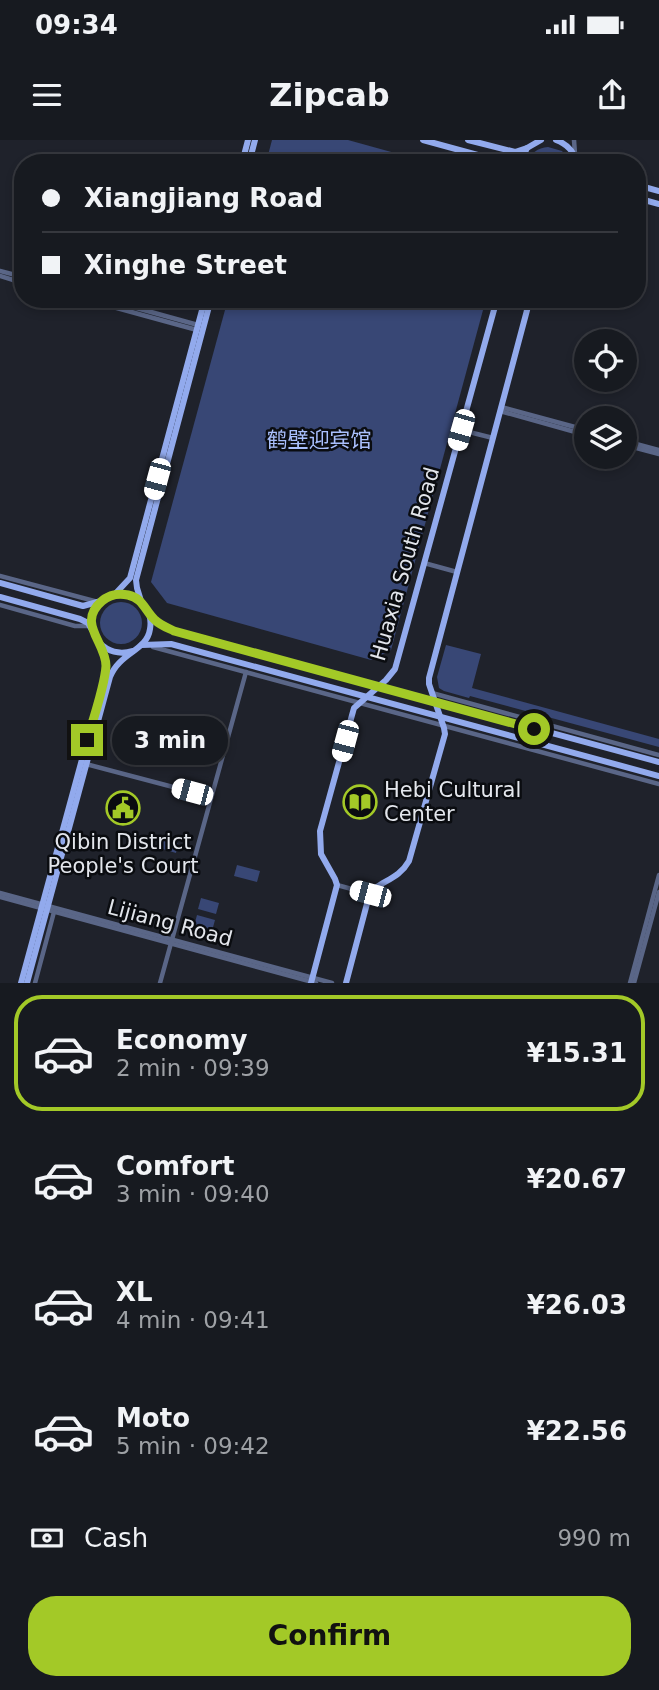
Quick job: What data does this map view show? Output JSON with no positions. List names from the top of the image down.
{
  "streets": {
    "main road": ["Huaxia South Road"],
    "street": ["Lijiang Road"]
  },
  "parks": ["鹤壁迎宾馆"],
  "places": {
    "library": ["Hebi Cultural Center"],
    "public building": ["Qibin District People's Court"]
  },
  "page": {
    "status": "09:34",
    "header": "Zipcab",
    "banner": ["Xiangjiang Road", "Xinghe Street"],
    "bubble": "3 min",
    "list": [
      {
        "name": "Economy",
        "note": "2 min · 09:39",
        "value": "¥15.31"
      },
      {
        "name": "Comfort",
        "note": "3 min · 09:40",
        "value": "¥20.67"
      },
      {
        "name": "XL",
        "note": "4 min · 09:41",
        "value": "¥26.03"
      },
      {
        "name": "Moto",
        "note": "5 min · 09:42",
        "value": "¥22.56"
      }
    ],
    "pay": ["Cash", "990 m"],
    "buttons": "Confirm"
  }
}
